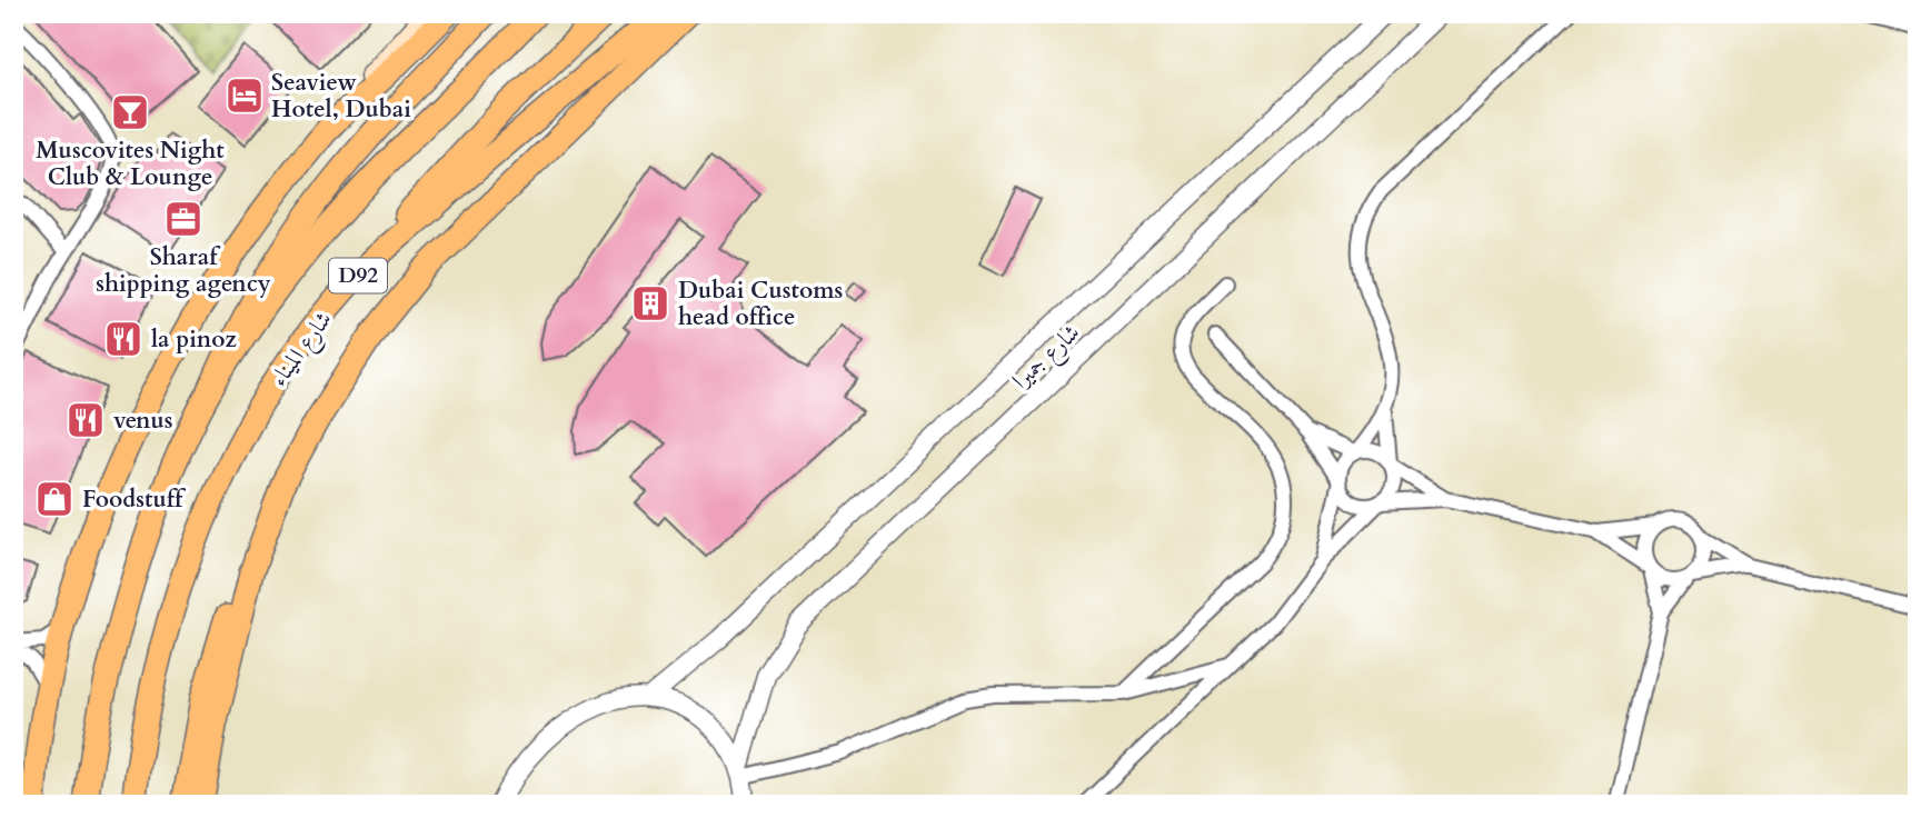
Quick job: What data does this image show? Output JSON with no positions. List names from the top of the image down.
{
  "streets": {
    "main road": ["D92", "شارع الميناء"],
    "street": ["شارع جميرا"]
  },
  "places": {
    "hotel": ["Seaview Hotel, Dubai"],
    "bar": ["Muscovites Night Club & Lounge"],
    "office": ["Sharaf shipping agency"],
    "building": ["Dubai Customs head office"],
    "restaurant": ["la pinoz", "venus"],
    "shop": ["Foodstuff"]
  }
}
